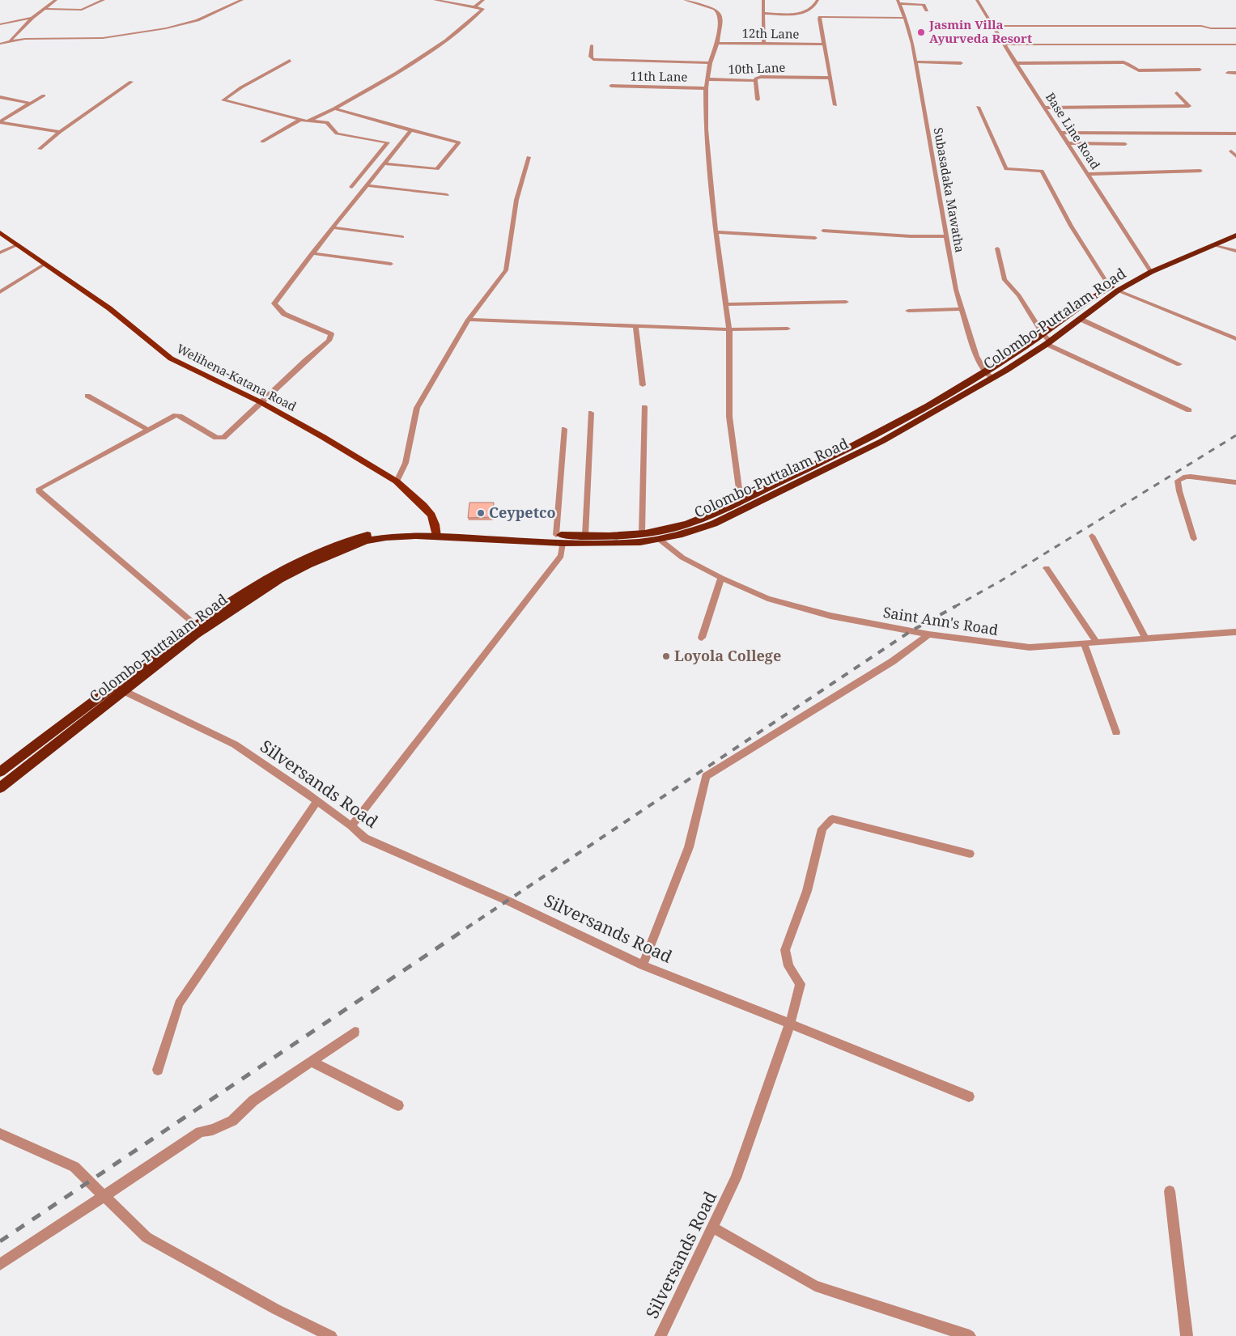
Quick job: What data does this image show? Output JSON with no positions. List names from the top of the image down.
{
  "streets": {
    "highway": ["Colombo-Puttalam Road"],
    "main road": ["Welihena-Katana Road"],
    "street": [
      "12th Lane",
      "10th Lane",
      "11th Lane",
      "Base Line Road",
      "Subasadaka Mawatha",
      "Saint Ann's Road",
      "Silversands Road"
    ]
  },
  "crossings": [
    ["Base Line Road", "Colombo-Puttalam Road"],
    ["Subasadaka Mawatha", "Colombo-Puttalam Road"],
    ["Colombo-Puttalam Road", "Welihena-Katana Road"],
    ["Colombo-Puttalam Road", "Saint Ann's Road"],
    ["Colombo-Puttalam Road", "Silversands Road"]
  ],
  "places": ["Jasmin Villa Ayurveda Resort", "Ceypetco", "Loyola College"]
}
